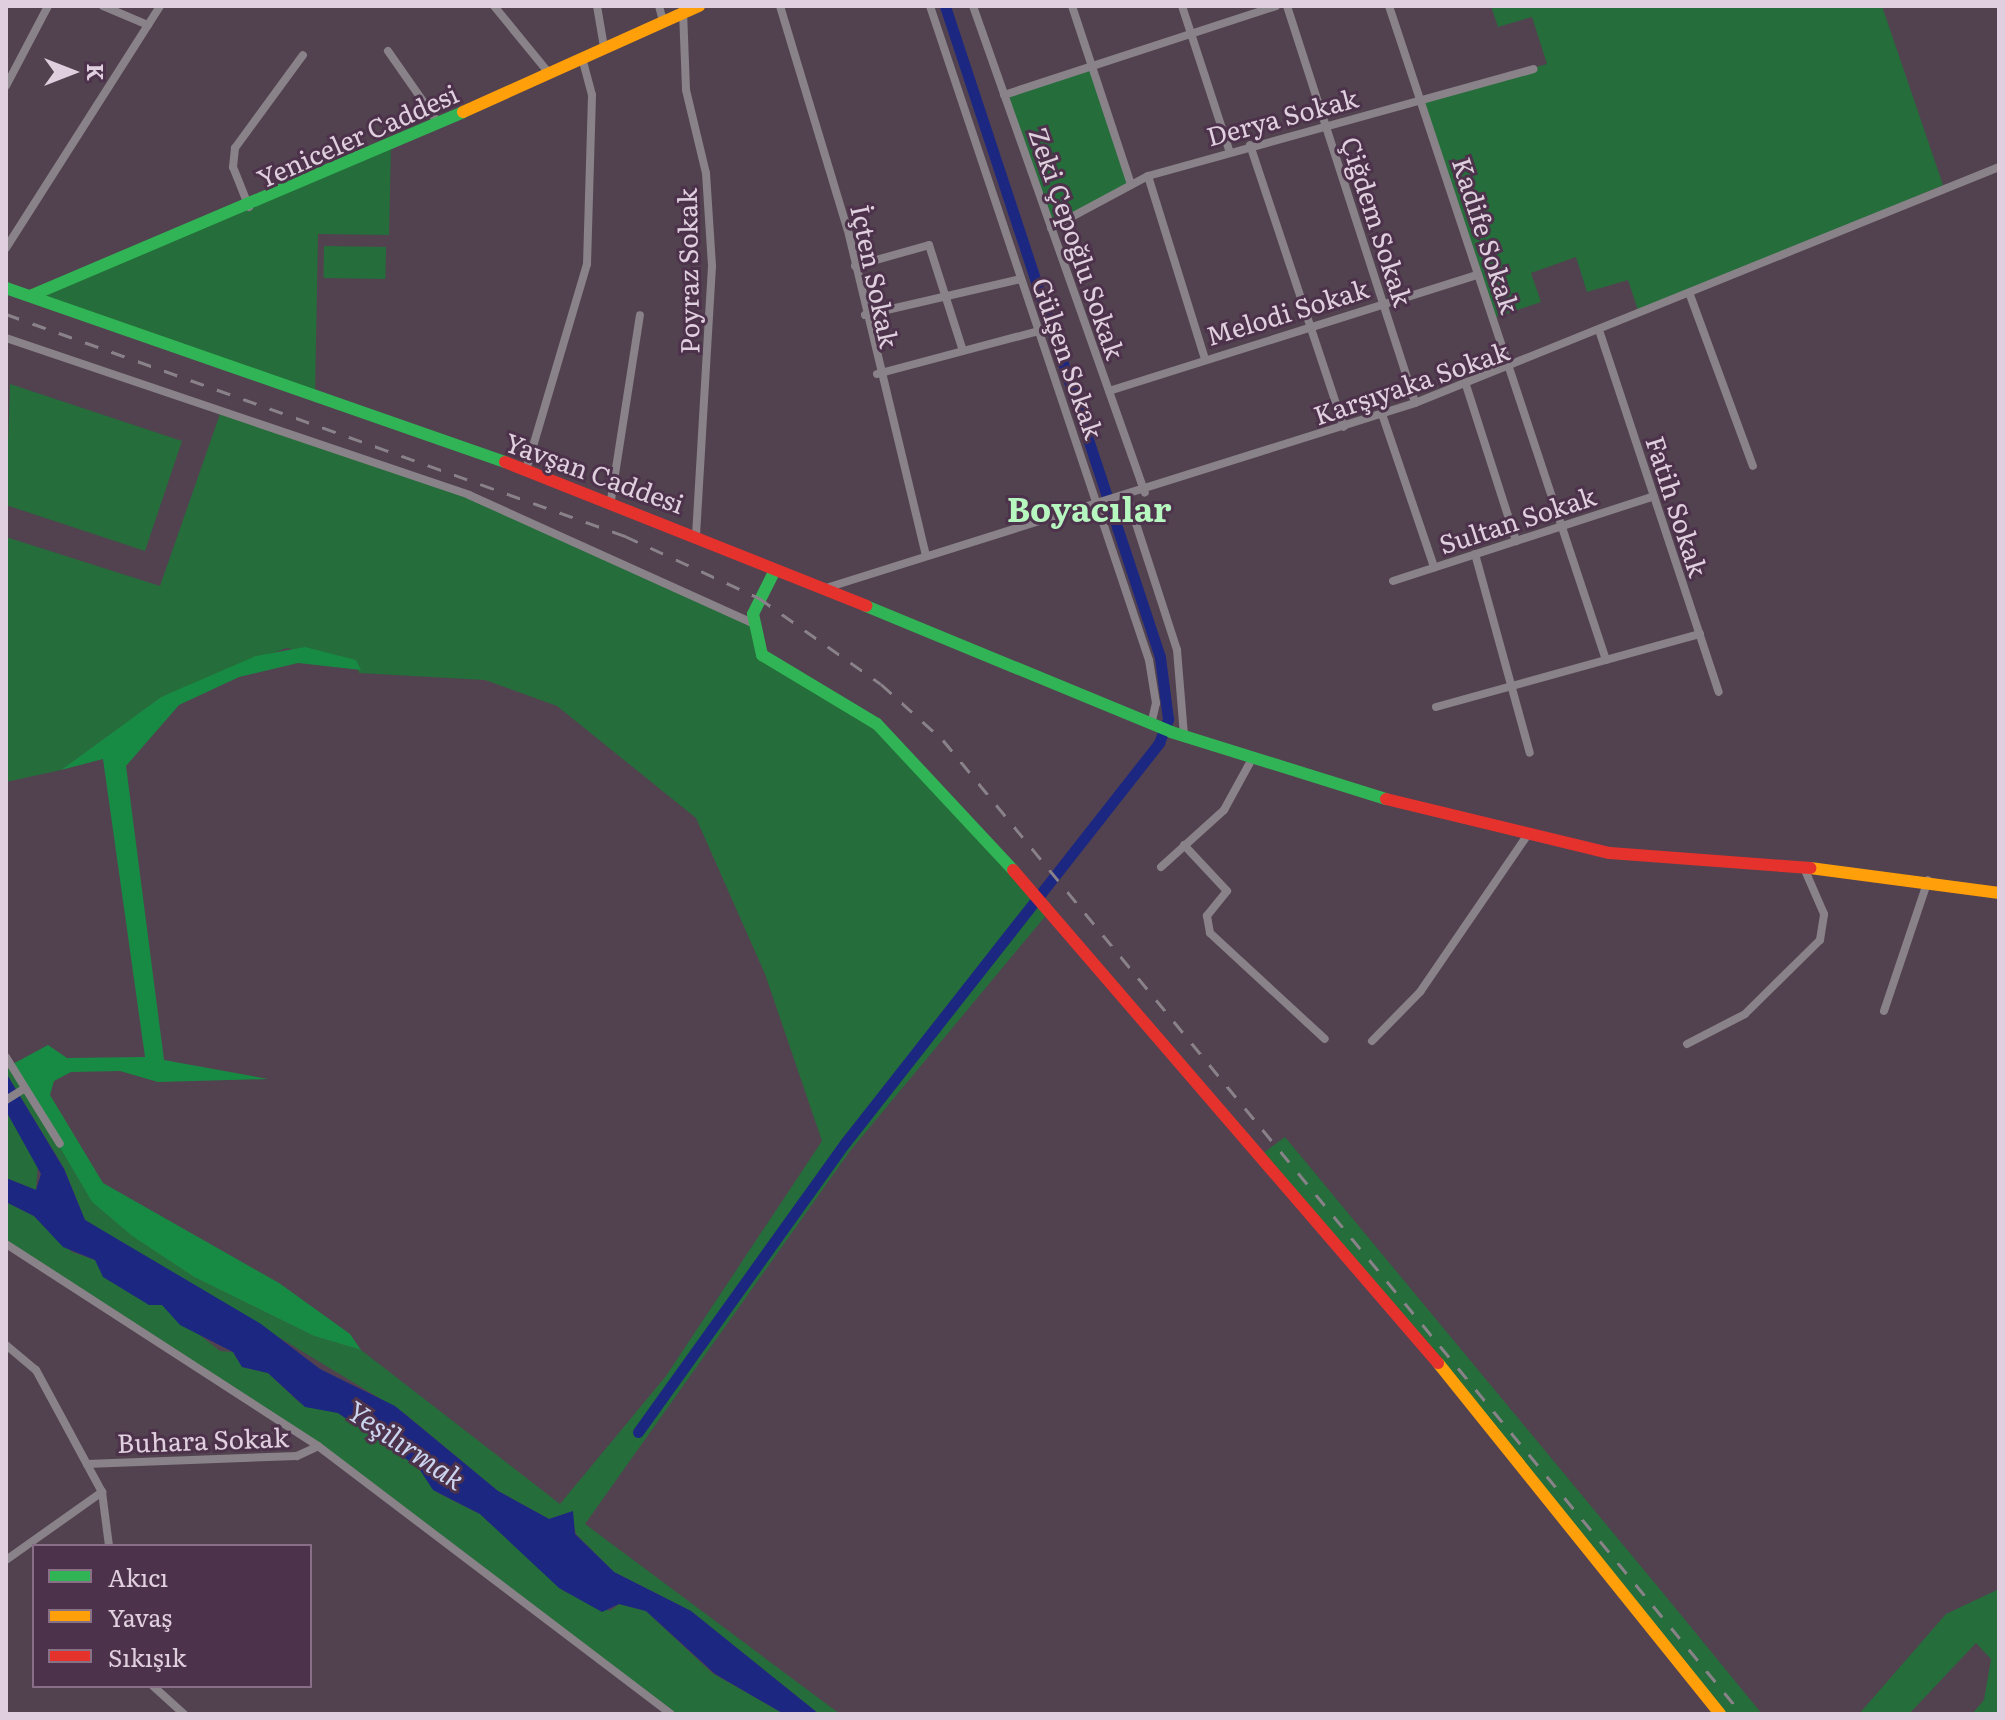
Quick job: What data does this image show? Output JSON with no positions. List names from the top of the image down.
{
  "streets": {
    "street": [
      "Derya Sokak",
      "Yeniceler Caddesi",
      "Çiğdem Sokak",
      "Kadife Sokak",
      "Zeki Çepoğlu Sokak",
      "Poyraz Sokak",
      "İçten Sokak",
      "Melodi Sokak",
      "Gülşen Sokak",
      "Karşıyaka Sokak",
      "Yavşan Caddesi",
      "Fatih Sokak",
      "Sultan Sokak",
      "Buhara Sokak"
    ]
  },
  "crossings": [
    ["Derya Sokak", "Çiğdem Sokak"],
    ["Derya Sokak", "Kadife Sokak"],
    ["Derya Sokak", "Zeki Çepoğlu Sokak"],
    ["Yeniceler Caddesi", "Poyraz Sokak"],
    ["Yeniceler Caddesi", "Yavşan Caddesi"],
    ["Çiğdem Sokak", "Melodi Sokak"],
    ["Çiğdem Sokak", "Karşıyaka Sokak"],
    ["Kadife Sokak", "Melodi Sokak"],
    ["Kadife Sokak", "Karşıyaka Sokak"],
    ["Kadife Sokak", "Sultan Sokak"],
    ["Zeki Çepoğlu Sokak", "Melodi Sokak"],
    ["Zeki Çepoğlu Sokak", "Karşıyaka Sokak"],
    ["Poyraz Sokak", "Yavşan Caddesi"],
    ["İçten Sokak", "Karşıyaka Sokak"],
    ["Gülşen Sokak", "Karşıyaka Sokak"],
    ["Gülşen Sokak", "Yavşan Caddesi"],
    ["Karşıyaka Sokak", "Yavşan Caddesi"],
    ["Karşıyaka Sokak", "Fatih Sokak"],
    ["Fatih Sokak", "Sultan Sokak"]
  ],
  "districts": ["Boyacılar"],
  "water": ["Yeşilırmak"],
  "legend": ["Akıcı", "Yavaş", "Sıkışık"],
  "north": "right"
}
